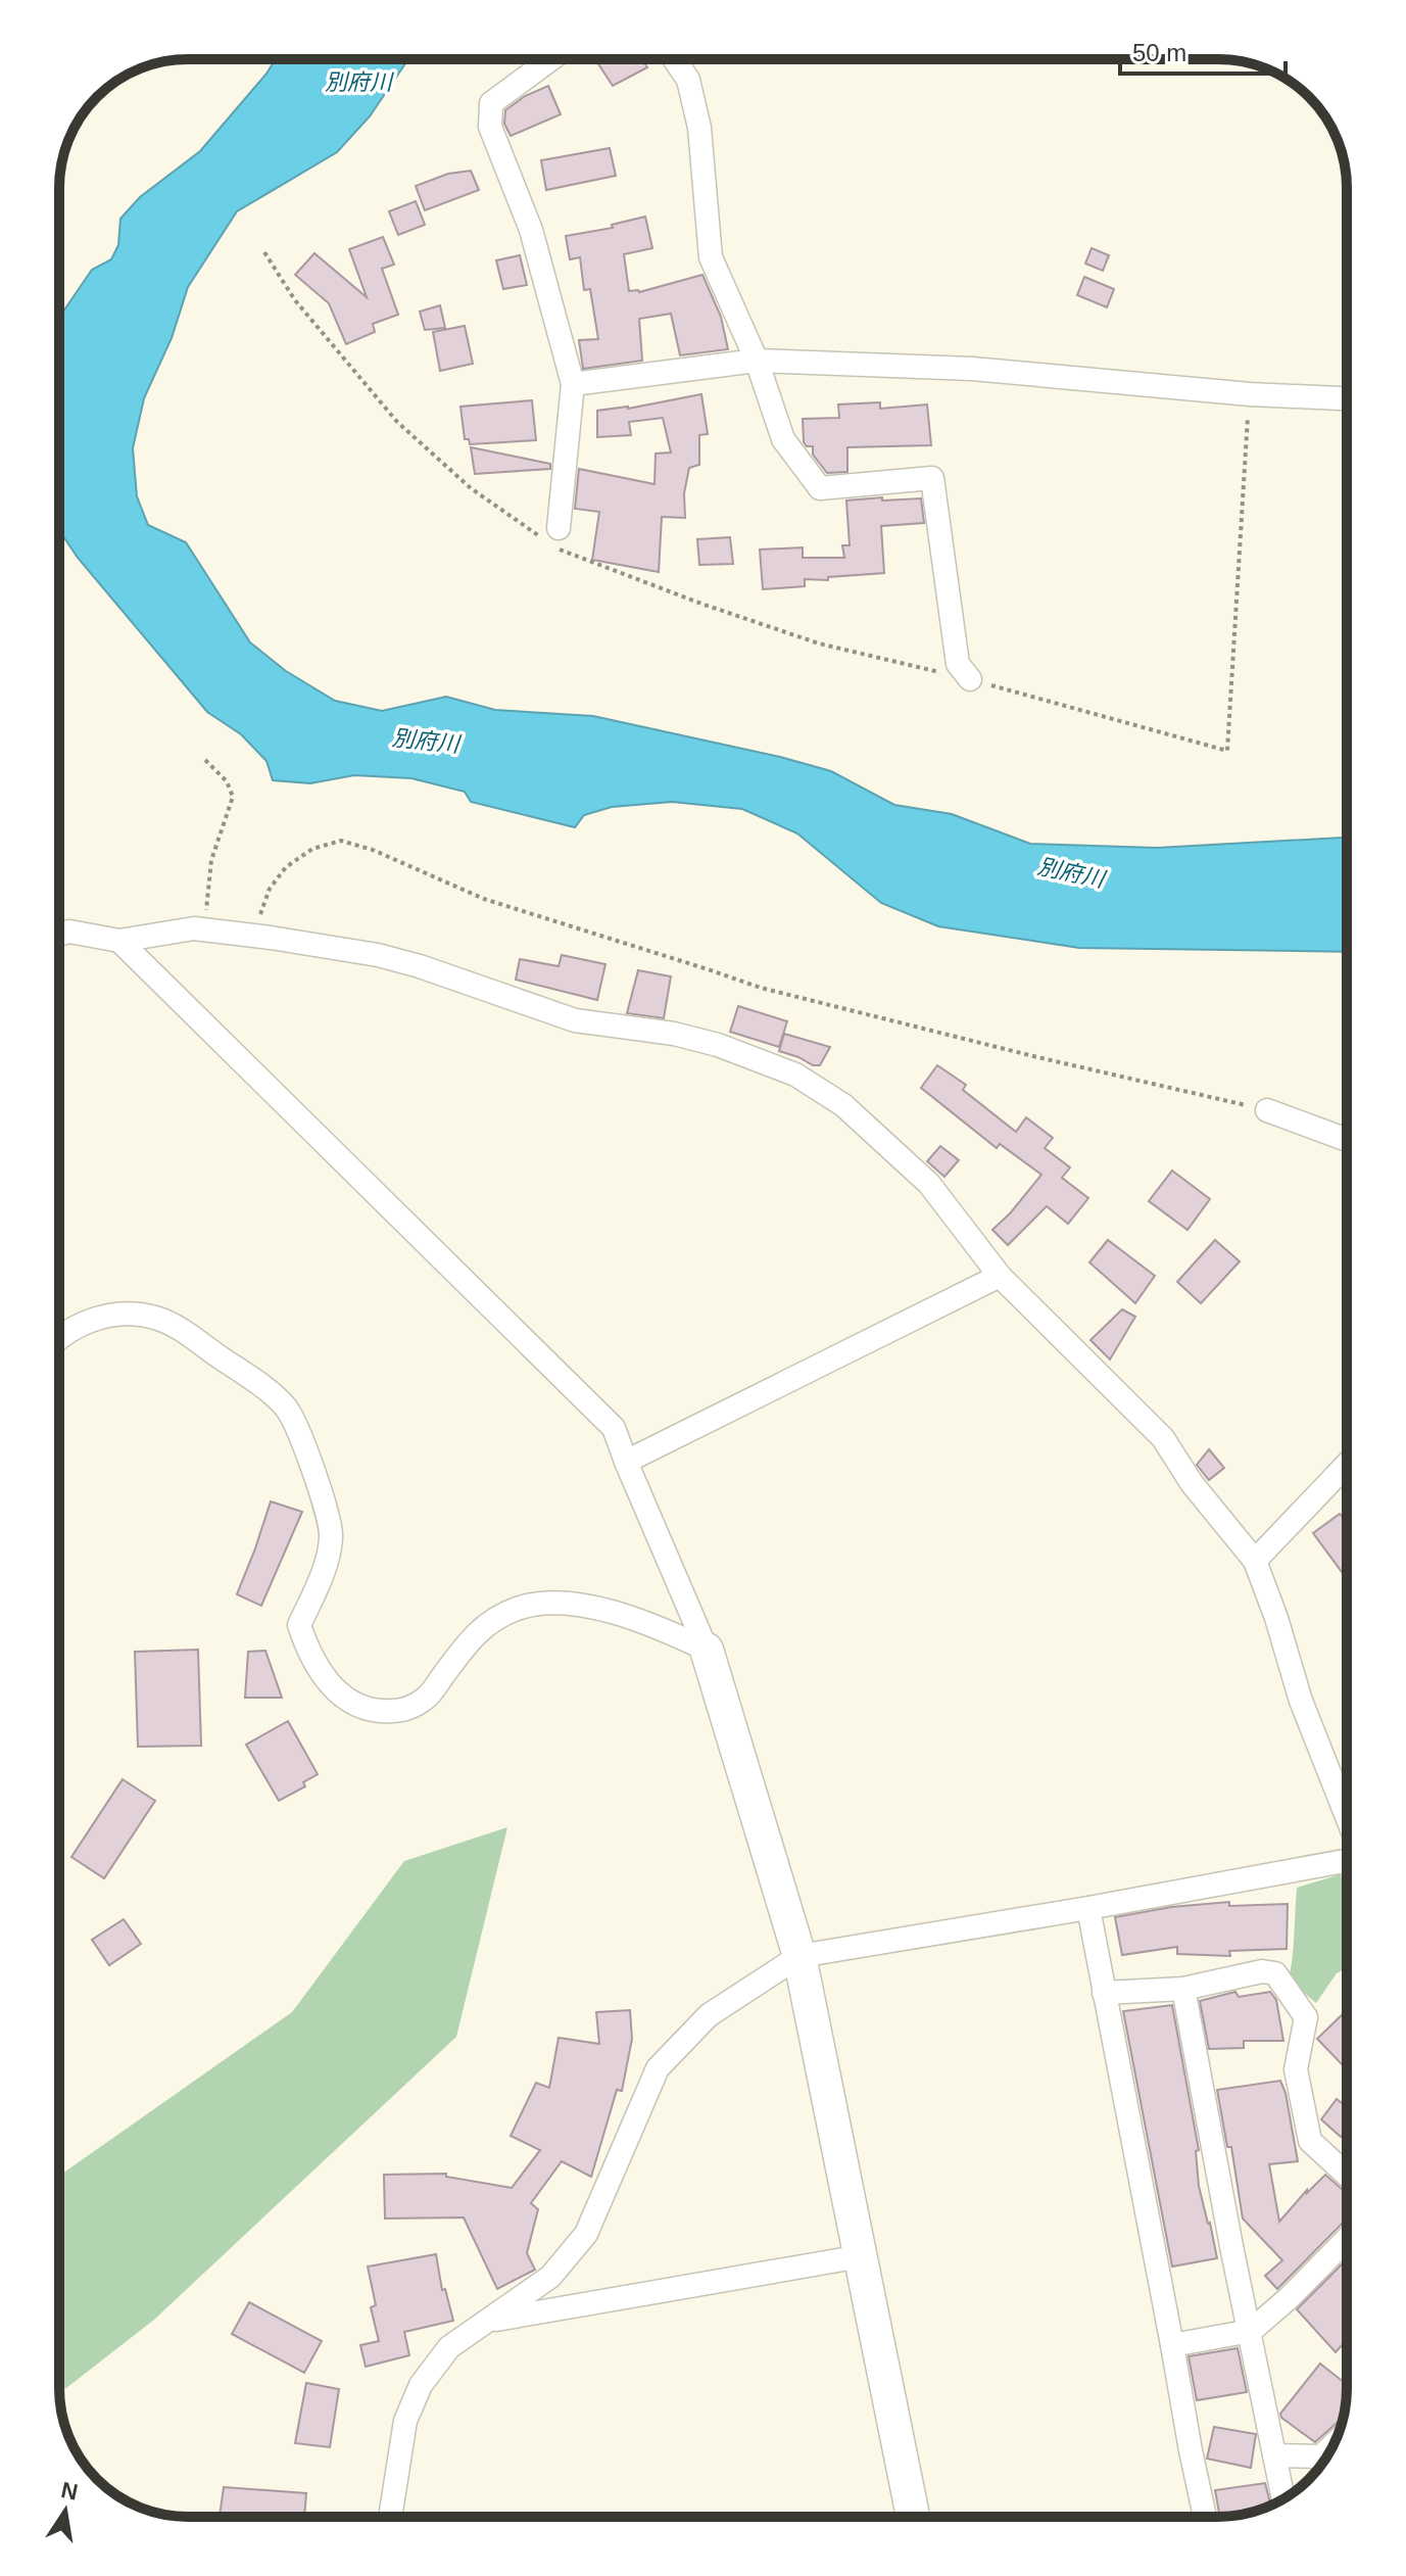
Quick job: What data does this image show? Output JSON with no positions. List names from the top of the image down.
{
  "water": ["別府川"],
  "scale_bar": "50 m",
  "north": "top"
}
